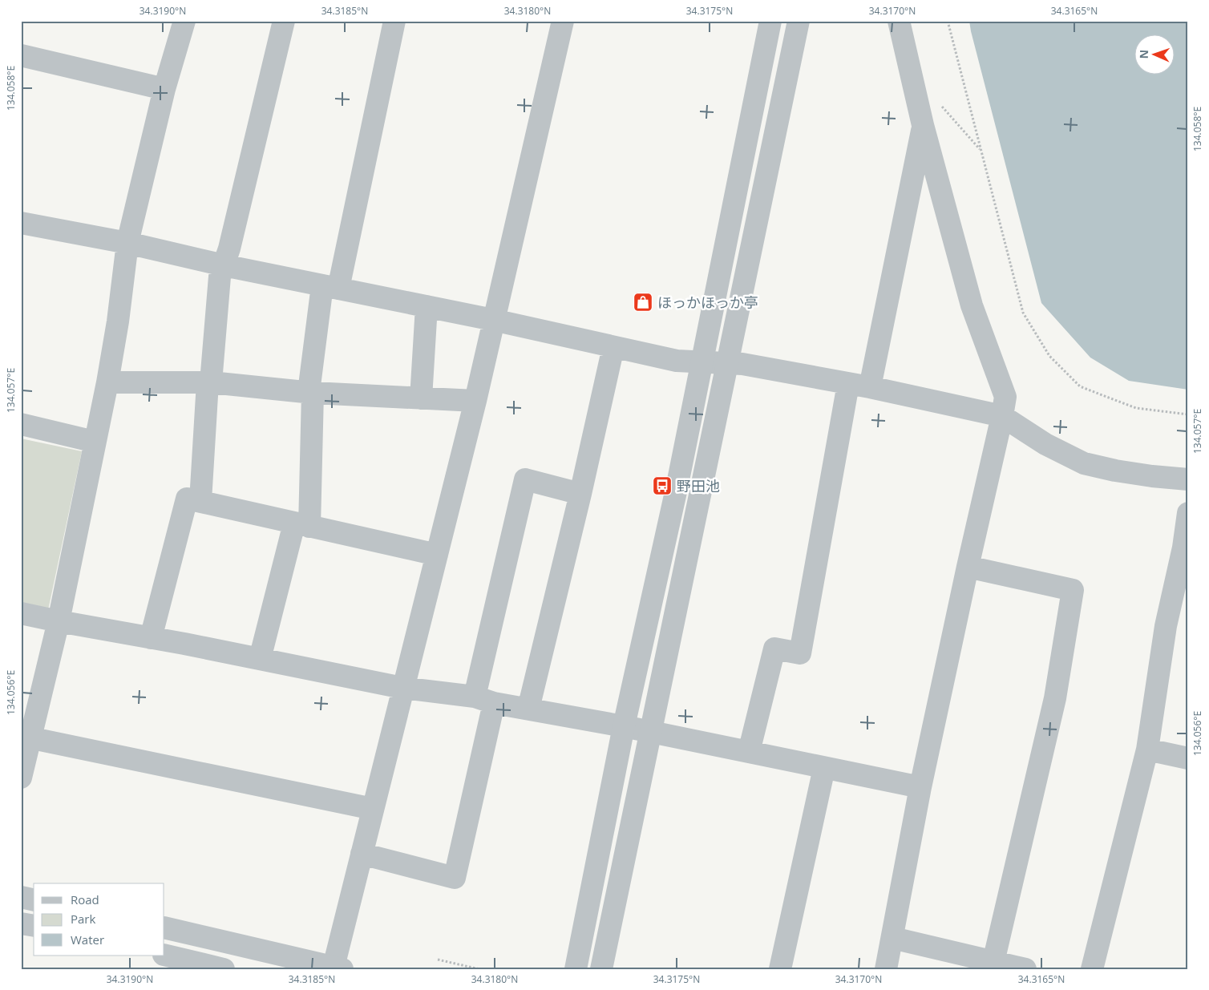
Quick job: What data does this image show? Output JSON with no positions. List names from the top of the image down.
{
  "places": {
    "shop": ["ほっかほっか亭"],
    "bus stop": ["野田池"]
  },
  "legend": ["Road", "Park", "Water"],
  "north": "left",
  "coordinates": [
    "34.3190°N",
    "34.3185°N",
    "34.3180°N",
    "34.3175°N",
    "34.3170°N",
    "34.3165°N",
    "134.058°E",
    "134.057°E",
    "134.056°E"
  ]
}
